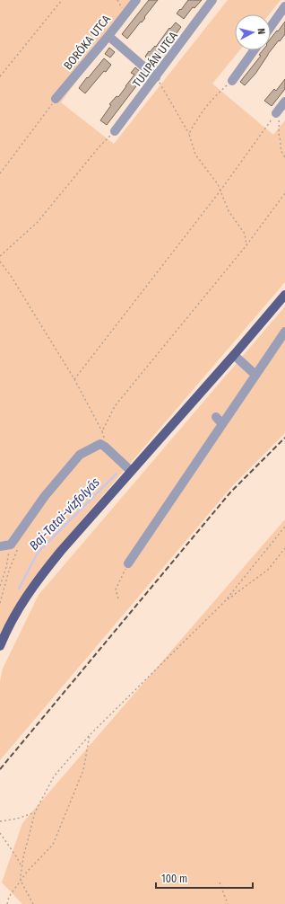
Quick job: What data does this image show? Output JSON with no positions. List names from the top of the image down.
{
  "streets": {
    "street": ["BORÓKA UTCA", "TULIPÁN UTCA"]
  },
  "water": ["Baj-Tatai-vízfolyás"],
  "scale_bar": "100 m",
  "north": "right"
}
